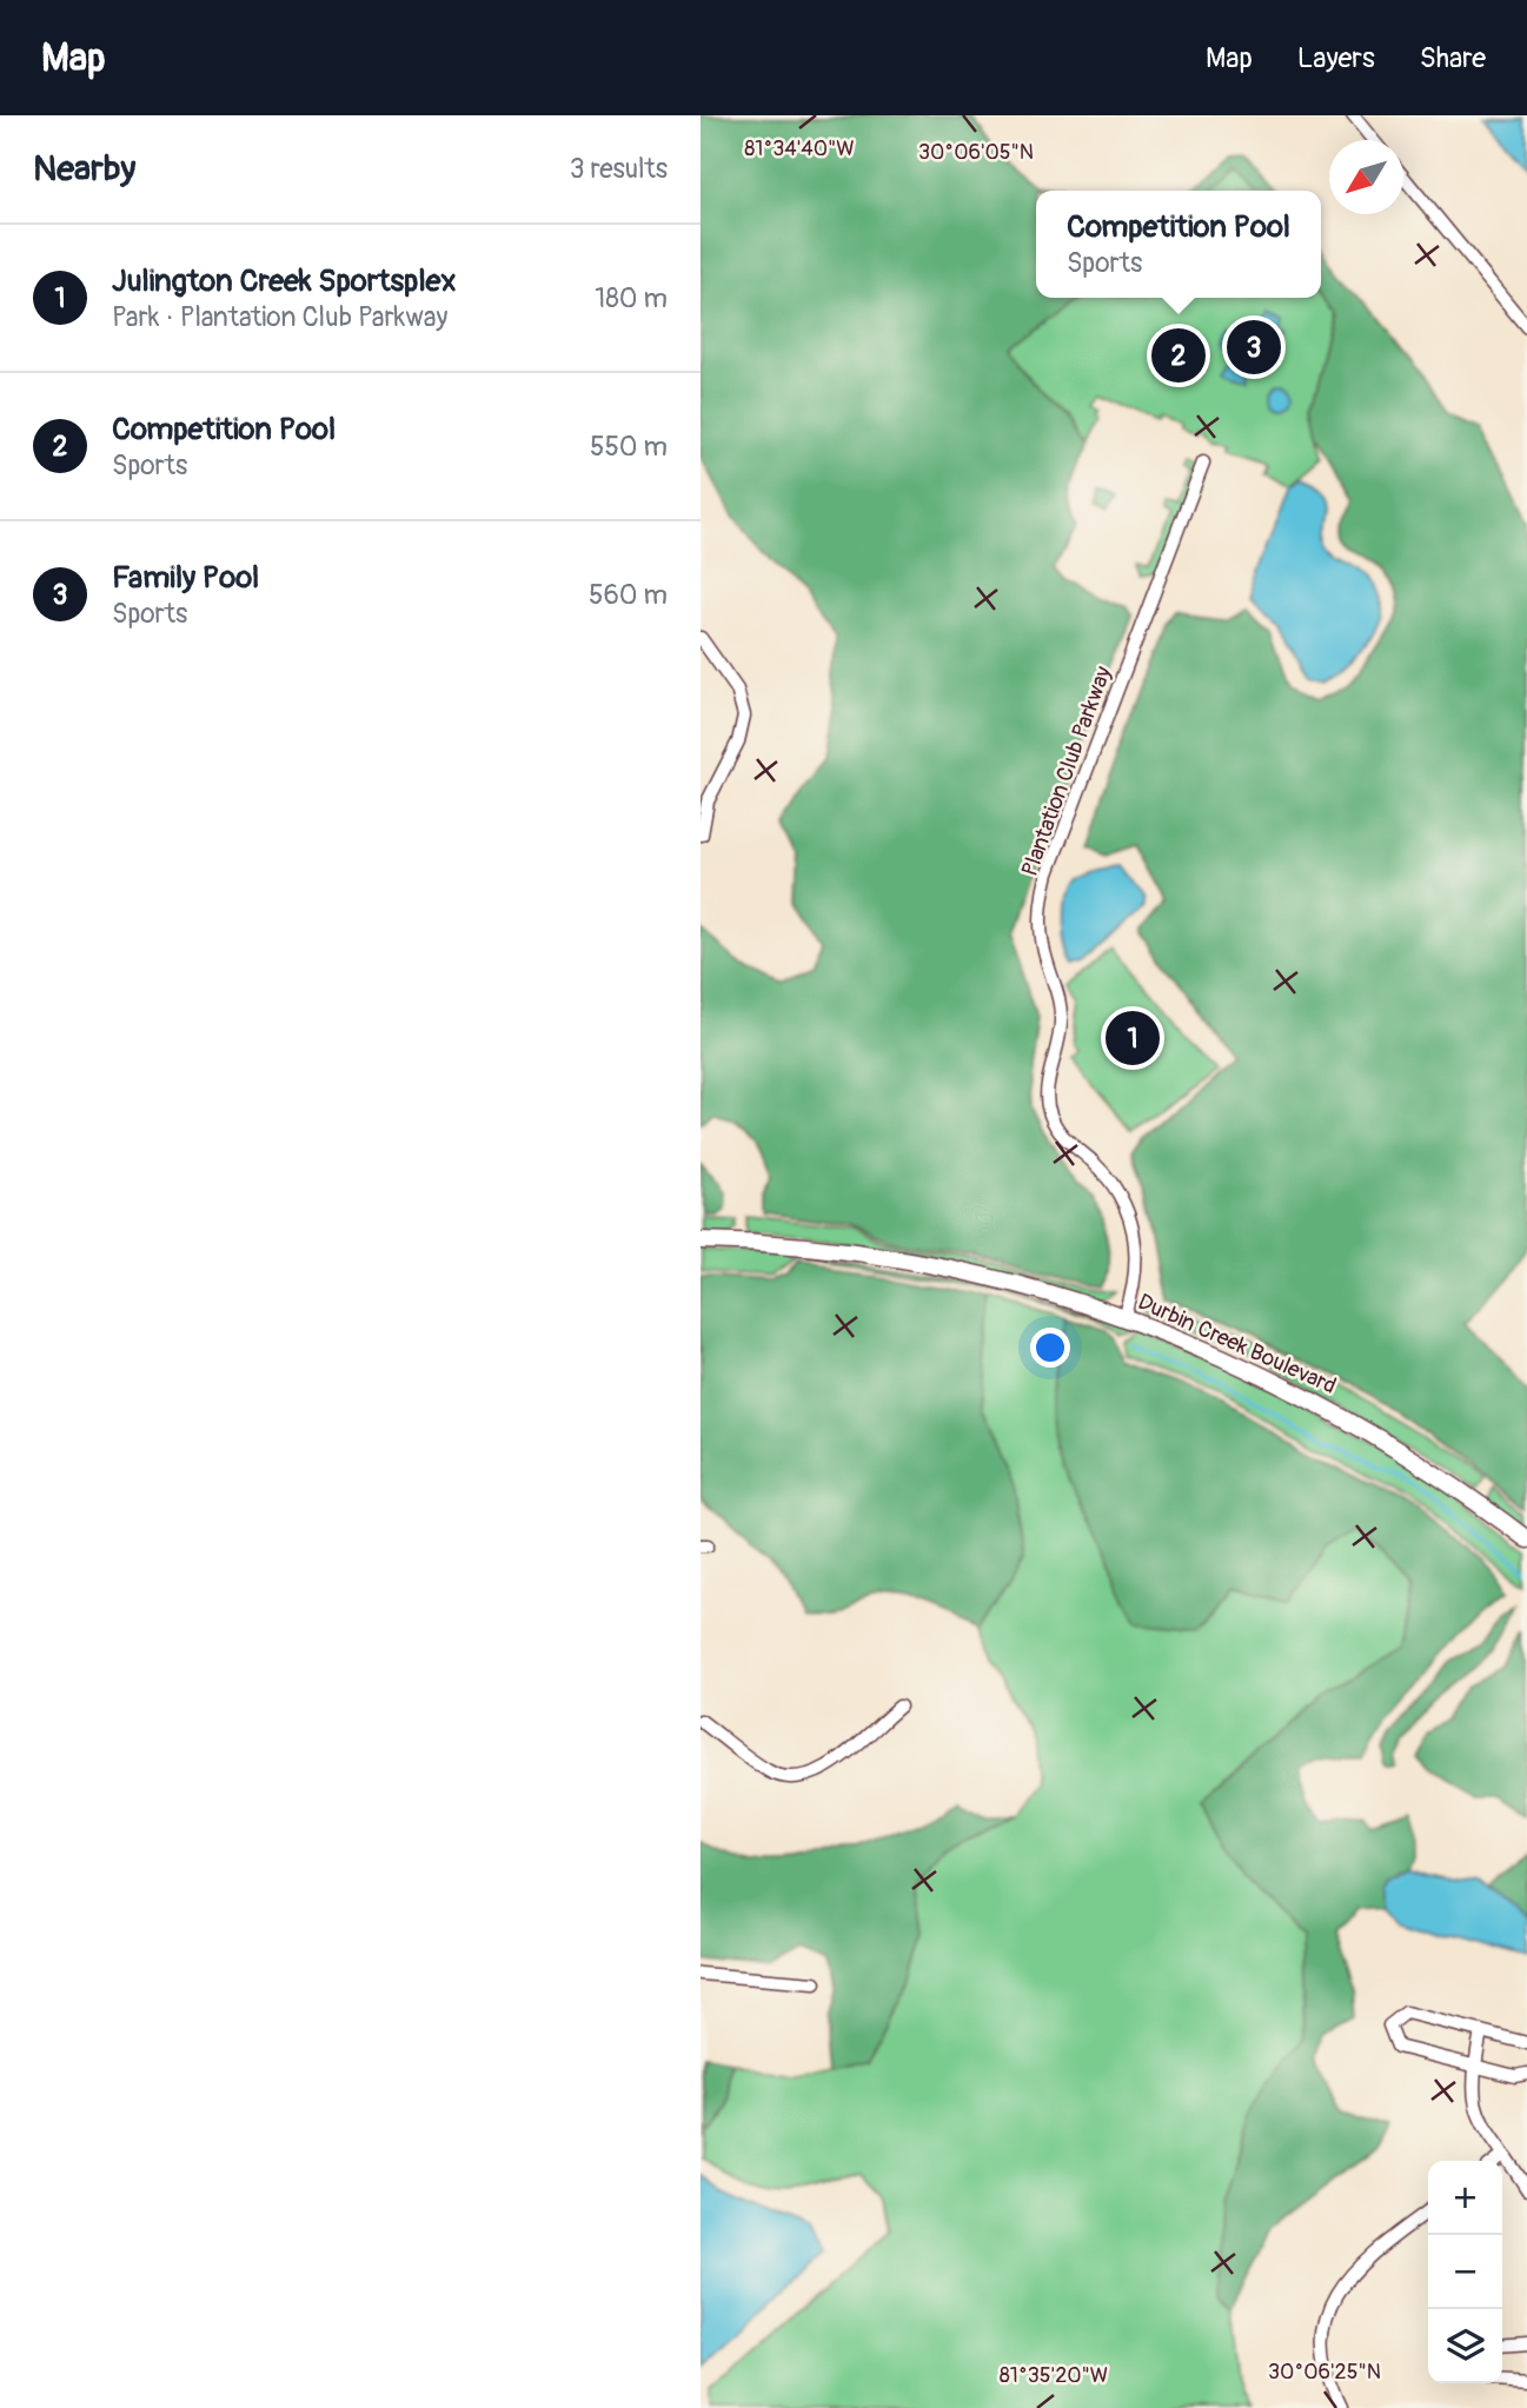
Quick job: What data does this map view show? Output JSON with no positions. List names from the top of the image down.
{
  "streets": {
    "street": ["Plantation Club Parkway", "Durbin Creek Boulevard"]
  },
  "crossings": [
    ["Plantation Club Parkway", "Durbin Creek Boulevard"]
  ],
  "north": "bottom left",
  "page": {
    "header": "Map",
    "nav": ["Map", "Layers", "Share"],
    "heading": ["Nearby", "3 results"],
    "popup": ["Competition Pool", "Sports"],
    "list": [
      {
        "mark": "1",
        "name": "Julington Creek Sportsplex",
        "note": "Park · Plantation Club Parkway",
        "value": "180 m"
      },
      {
        "mark": "2",
        "name": "Competition Pool",
        "note": "Sports",
        "value": "550 m"
      },
      {
        "mark": "3",
        "name": "Family Pool",
        "note": "Sports",
        "value": "560 m"
      }
    ],
    "pins": ["3", "2", "1"],
    "map_buttons": ["+", "−"]
  },
  "coordinates": [
    "81°34'40\"W",
    "30°06'05\"N",
    "30°06'25\"N",
    "81°35'20\"W"
  ]
}
